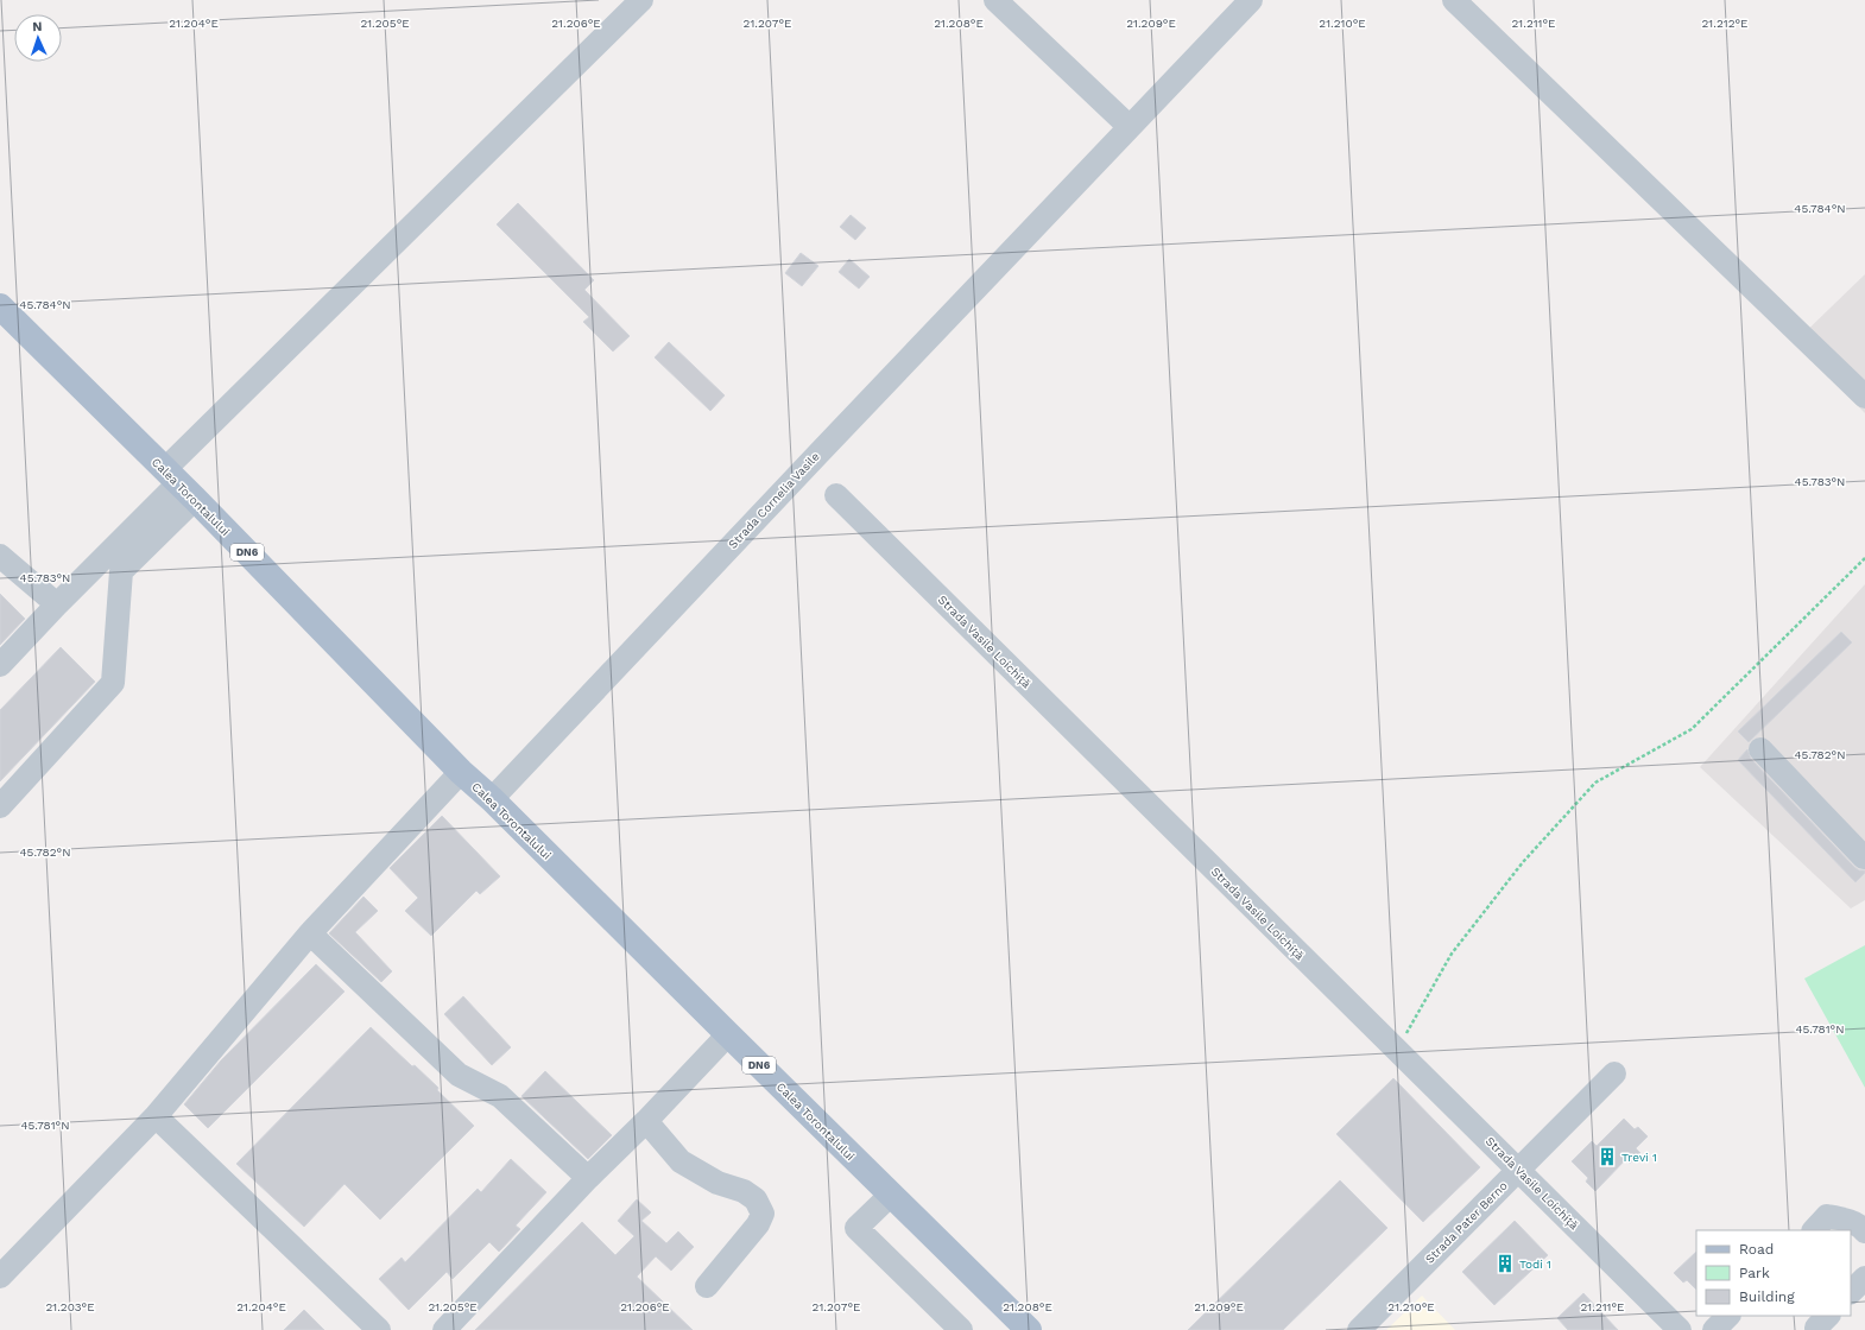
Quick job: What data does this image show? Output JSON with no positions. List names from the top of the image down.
{
  "streets": {
    "main road": ["Calea Torontalului", "DN6"],
    "street": ["Strada Cornelia Vasile", "Strada Vasile Loichiță", "Strada Pater Berno"]
  },
  "crossings": [
    ["Calea Torontalului", "Strada Cornelia Vasile"],
    ["Strada Vasile Loichiță", "Strada Pater Berno"]
  ],
  "places": {
    "building": ["Trevi 1", "Todi 1"]
  },
  "legend": ["Road", "Park", "Building"],
  "north": "top",
  "coordinates": [
    "21.204°E",
    "21.205°E",
    "21.206°E",
    "21.207°E",
    "21.208°E",
    "21.209°E",
    "21.210°E",
    "21.211°E",
    "21.212°E",
    "45.784°N",
    "45.783°N",
    "45.782°N",
    "45.781°N",
    "21.203°E"
  ]
}
